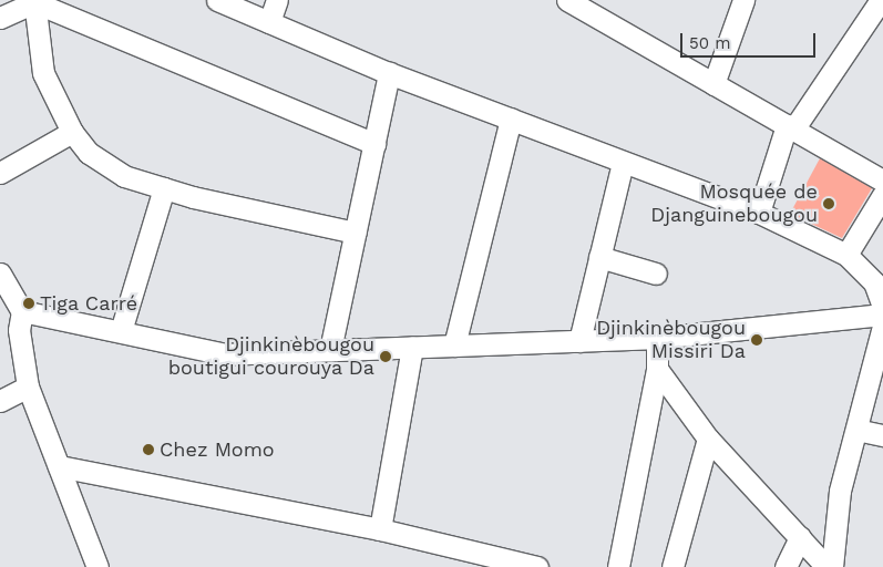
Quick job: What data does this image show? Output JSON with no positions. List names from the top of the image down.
{
  "places": [
    "Mosquée de Djanguinebougou",
    "Tiga Carré",
    "Djinkinèbougou Missiri Da",
    "Djinkinèbougou boutigui courouya Da",
    "Chez Momo"
  ],
  "scale_bar": "50 m"
}
